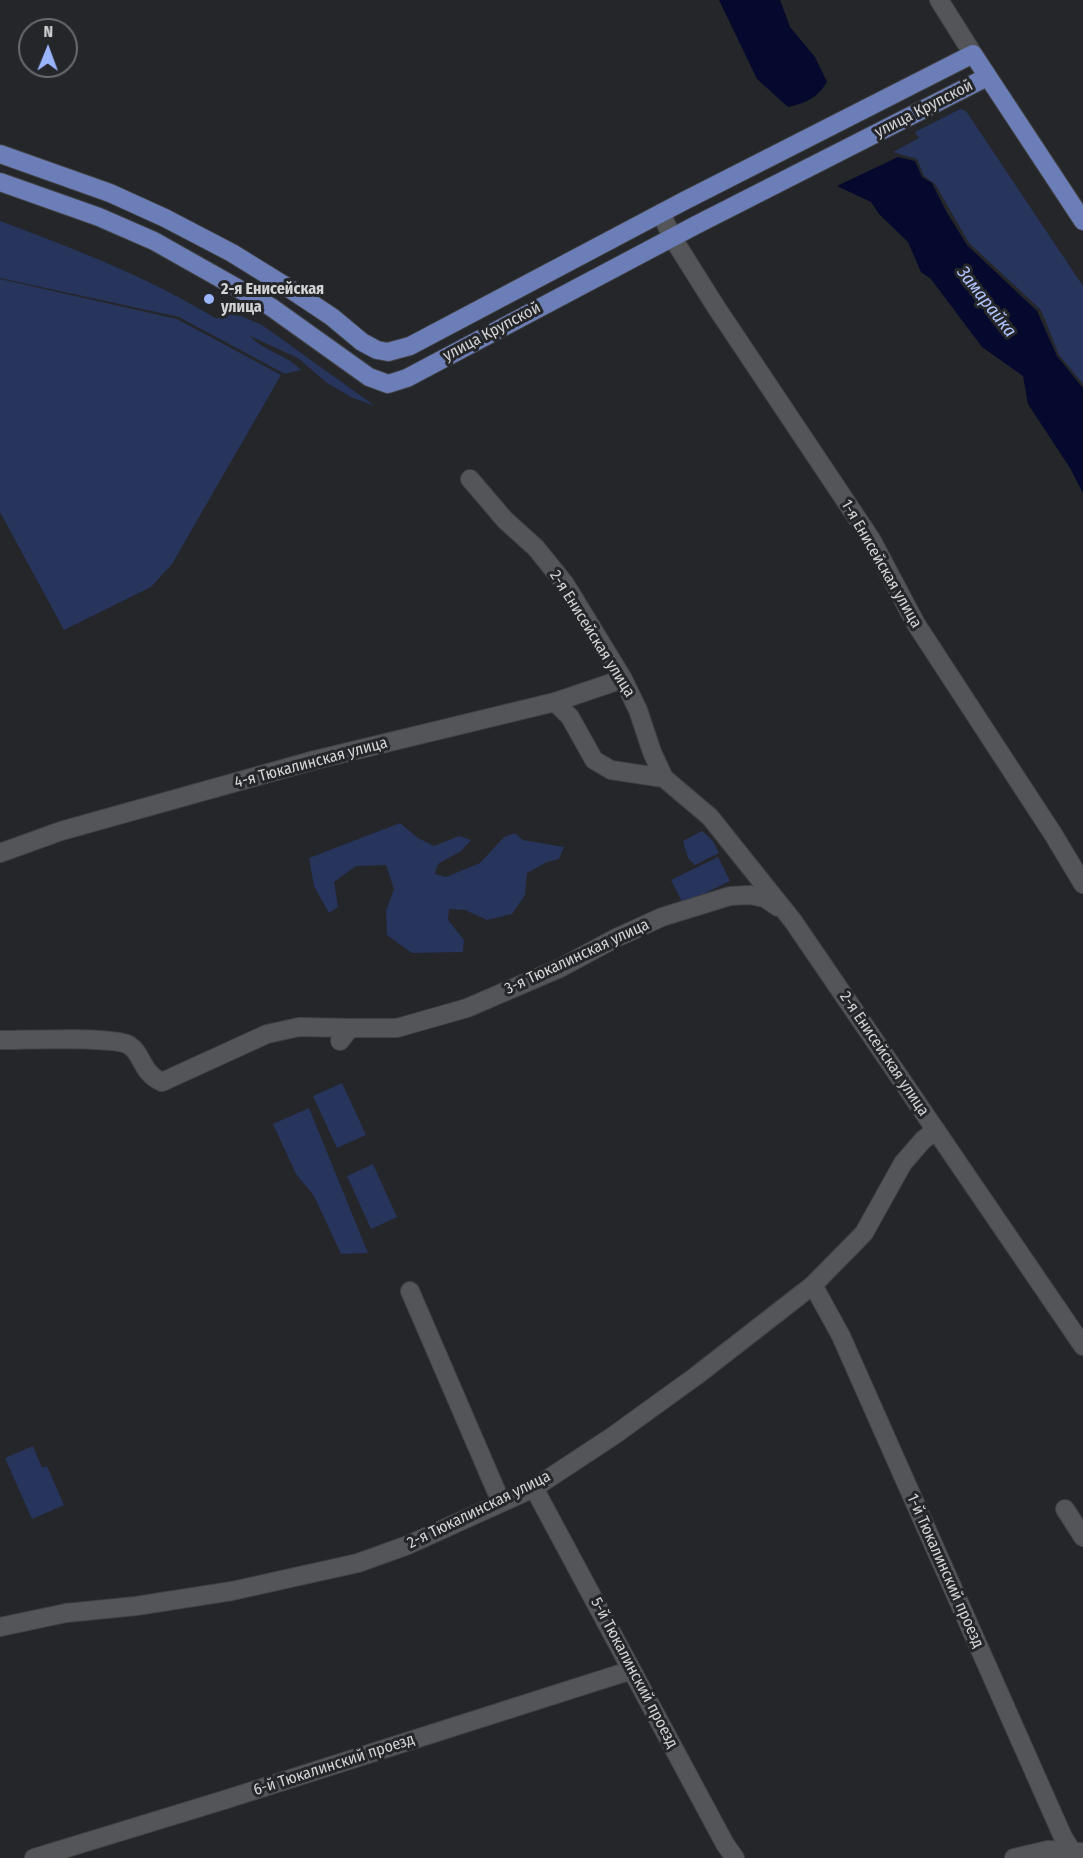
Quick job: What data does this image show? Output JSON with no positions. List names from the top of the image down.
{
  "streets": {
    "main road": ["улица Крупской"],
    "street": [
      "1-я Енисейская улица",
      "2-я Енисейская улица",
      "4-я Тюкалинская улица",
      "3-я Тюкалинская улица",
      "2-я Тюкалинская улица",
      "1-й Тюкалинский проезд",
      "5-й Тюкалинский проезд",
      "6-й Тюкалинский проезд"
    ]
  },
  "crossings": [
    ["улица Крупской", "1-я Енисейская улица"],
    ["2-я Енисейская улица", "4-я Тюкалинская улица"],
    ["2-я Енисейская улица", "3-я Тюкалинская улица"],
    ["2-я Енисейская улица", "2-я Тюкалинская улица"],
    ["2-я Тюкалинская улица", "1-й Тюкалинский проезд"],
    ["2-я Тюкалинская улица", "5-й Тюкалинский проезд"],
    ["5-й Тюкалинский проезд", "6-й Тюкалинский проезд"]
  ],
  "water": ["Замарайка"],
  "places": ["2-я Енисейская улица"],
  "north": "top"
}
